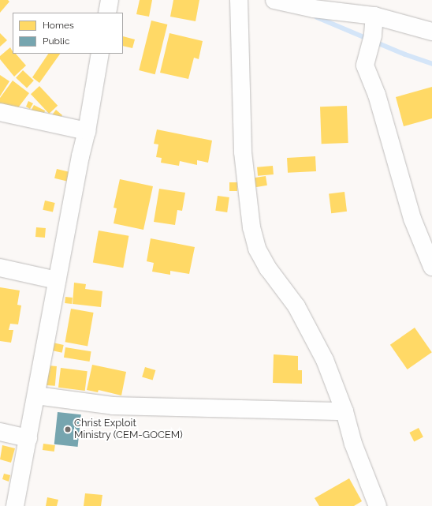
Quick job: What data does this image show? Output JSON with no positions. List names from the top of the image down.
{
  "places": ["Christ Exploit Ministry (CEM-GOCEM)"],
  "legend": ["Homes", "Public"]
}
